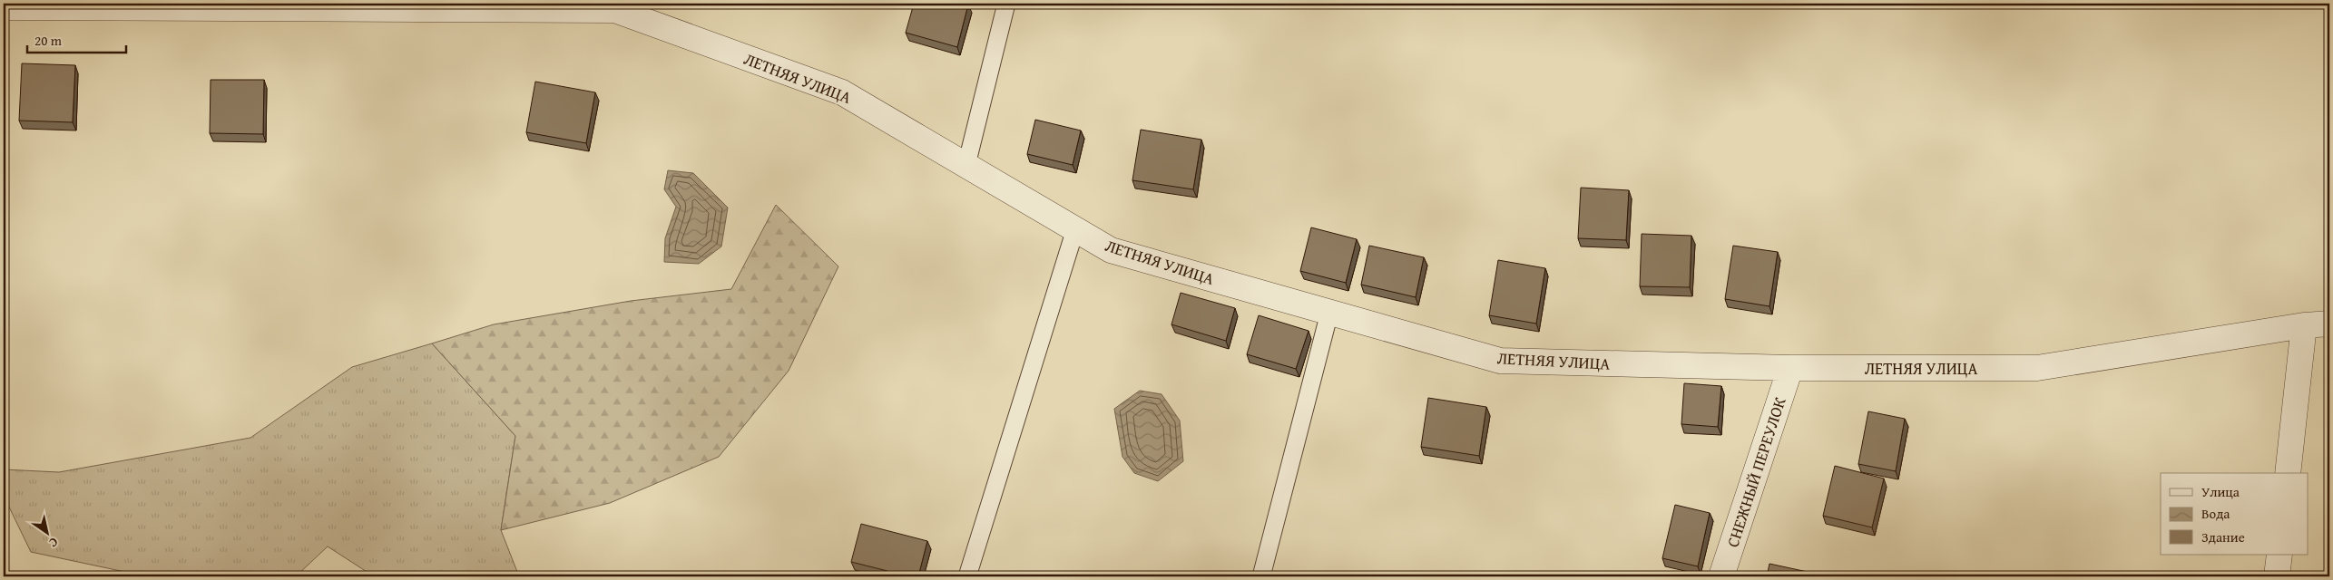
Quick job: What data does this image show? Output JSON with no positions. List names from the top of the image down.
{
  "streets": {
    "street": ["ЛЕТНЯЯ УЛИЦА", "СНЕЖНЫЙ ПЕРЕУЛОК"]
  },
  "crossings": [
    ["ЛЕТНЯЯ УЛИЦА", "СНЕЖНЫЙ ПЕРЕУЛОК"]
  ],
  "legend": ["Улица", "Вода", "Здание"],
  "scale_bar": "20 m",
  "north": "bottom right"
}
